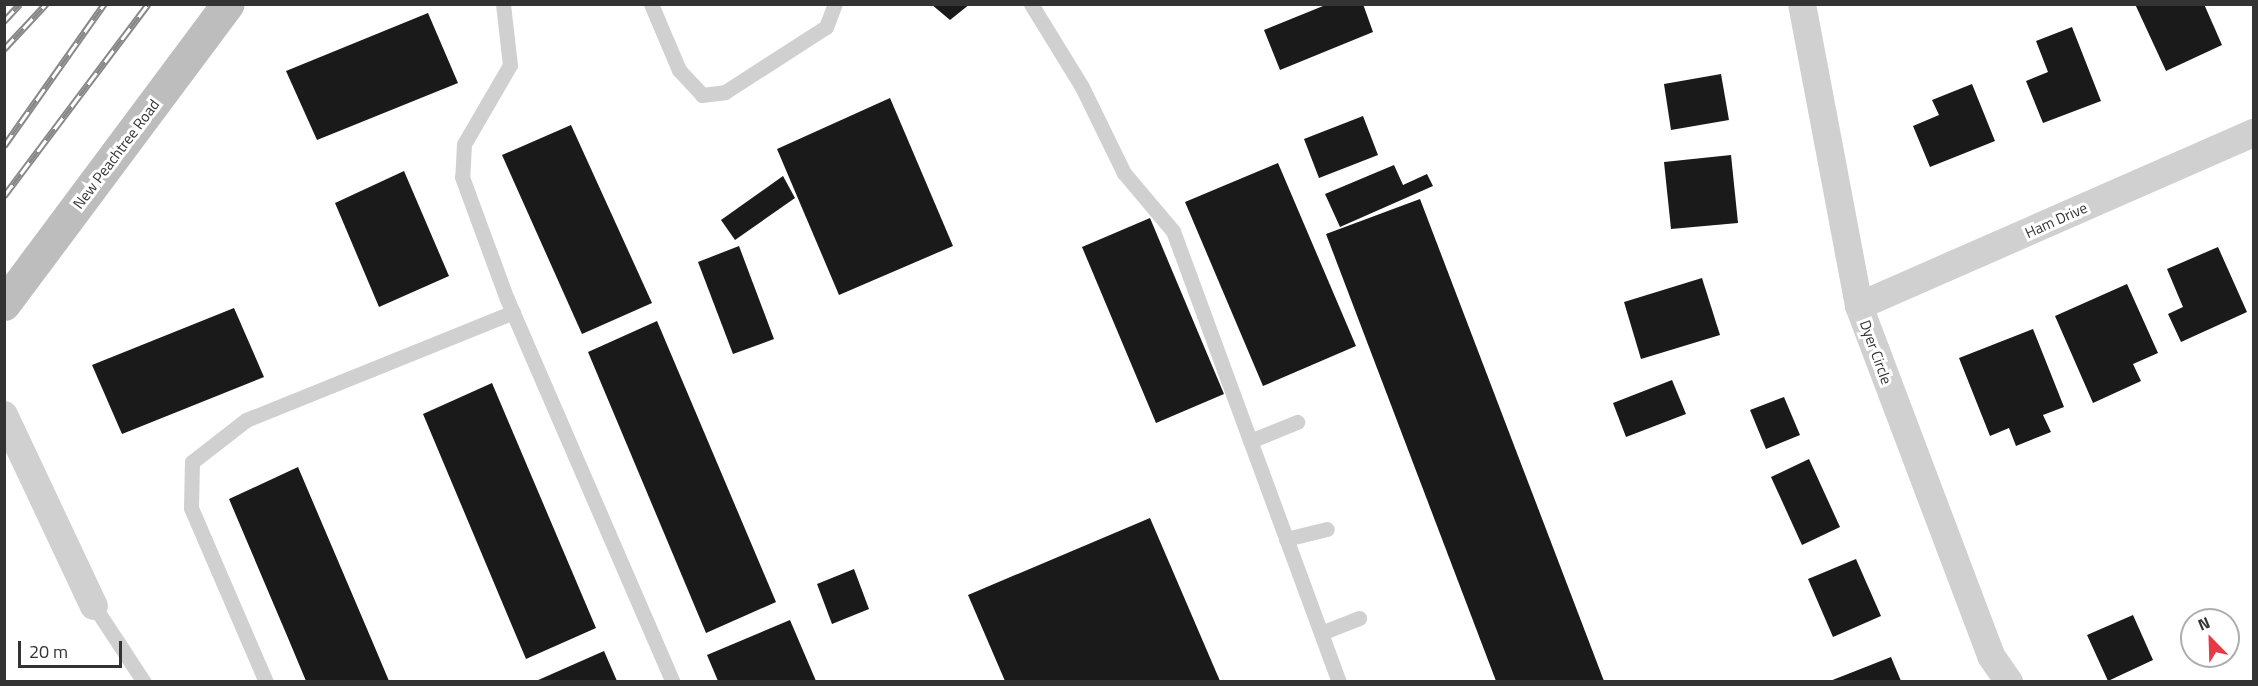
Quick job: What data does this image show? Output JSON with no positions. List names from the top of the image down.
{
  "streets": {
    "street": ["New Peachtree Road", "Ham Drive", "Dyer Circle"]
  },
  "crossings": [
    ["Ham Drive", "Dyer Circle"]
  ],
  "scale_bar": "20 m",
  "north": "top left"
}
